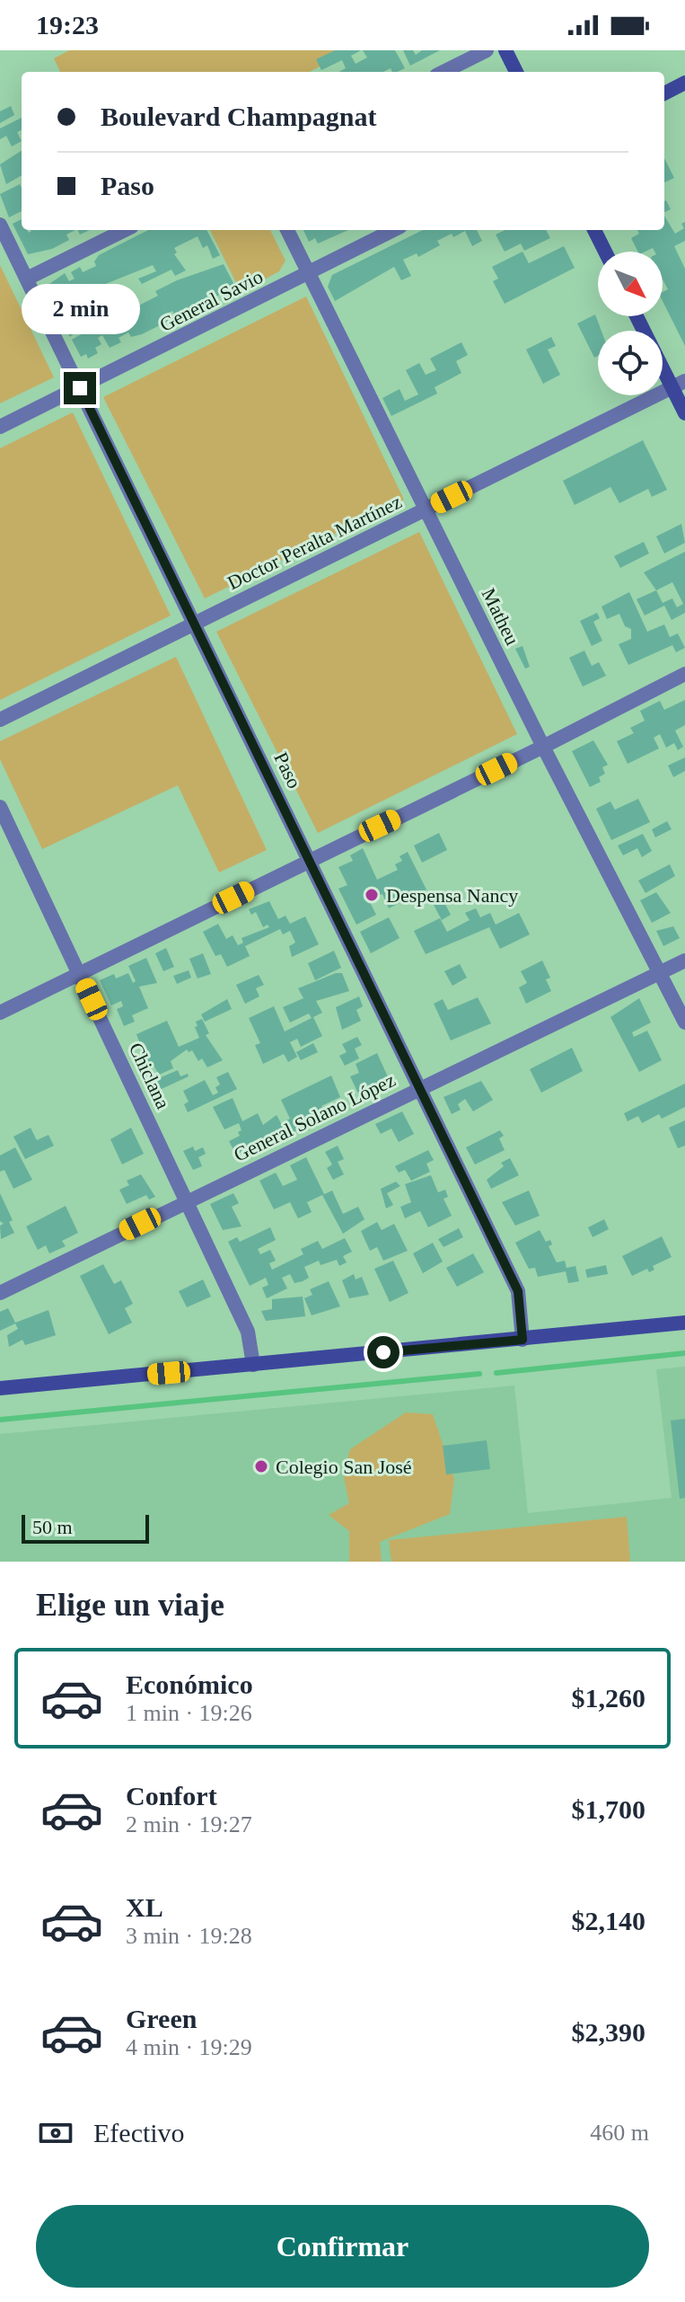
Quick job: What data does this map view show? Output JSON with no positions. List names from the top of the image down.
{
  "streets": {
    "street": [
      "General Savio",
      "Doctor Peralta Martínez",
      "Matheu",
      "Paso",
      "Chiclana",
      "General Solano López"
    ]
  },
  "crossings": [
    ["General Savio", "Matheu"],
    ["General Savio", "Paso"],
    ["Doctor Peralta Martínez", "Matheu"],
    ["Doctor Peralta Martínez", "Paso"],
    ["Matheu", "General Solano López"],
    ["Paso", "General Solano López"],
    ["Chiclana", "General Solano López"]
  ],
  "places": ["Despensa Nancy", "Colegio San José"],
  "scale_bar": "50 m",
  "north": "bottom right",
  "page": {
    "status": "19:23",
    "banner": ["Boulevard Champagnat", "Paso"],
    "bubble": "2 min",
    "scale": "50 m",
    "heading": "Elige un viaje",
    "list": [
      {
        "name": "Económico",
        "note": "1 min · 19:26",
        "value": "$1,260"
      },
      {
        "name": "Confort",
        "note": "2 min · 19:27",
        "value": "$1,700"
      },
      {
        "name": "XL",
        "note": "3 min · 19:28",
        "value": "$2,140"
      },
      {
        "name": "Green",
        "note": "4 min · 19:29",
        "value": "$2,390"
      }
    ],
    "pay": ["Efectivo", "460 m"],
    "buttons": "Confirmar"
  }
}
